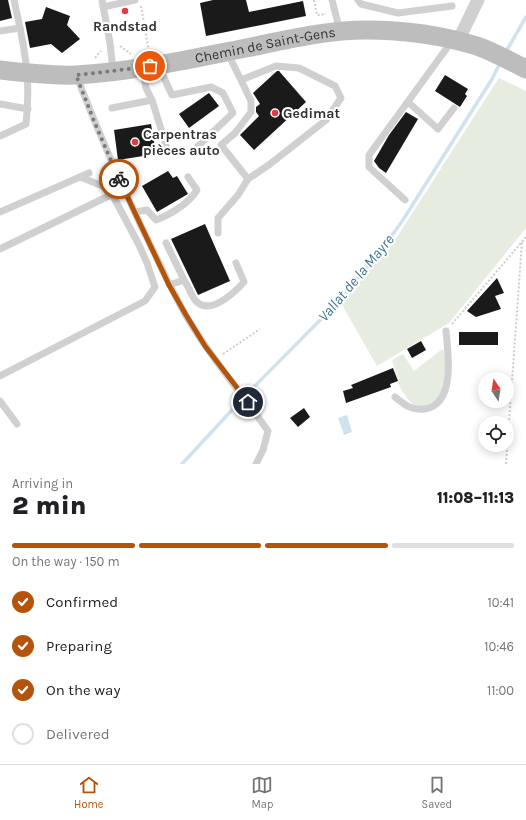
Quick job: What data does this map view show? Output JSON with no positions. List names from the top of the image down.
{
  "streets": {
    "main road": ["Chemin de Saint-Gens"]
  },
  "water": ["Vallat de la Mayre"],
  "places": ["Randstad", "Gedimat", "Carpentras pièces auto"],
  "north": "top",
  "page": {
    "heading": ["2 min", "Arriving in", "11:08–11:13"],
    "bar": "On the way · 150 m",
    "list": [
      ["Confirmed", "10:41"],
      ["Preparing", "10:46"],
      ["On the way", "11:00"],
      "Delivered"
    ],
    "tabs": ["Home", "Map", "Saved"]
  }
}
